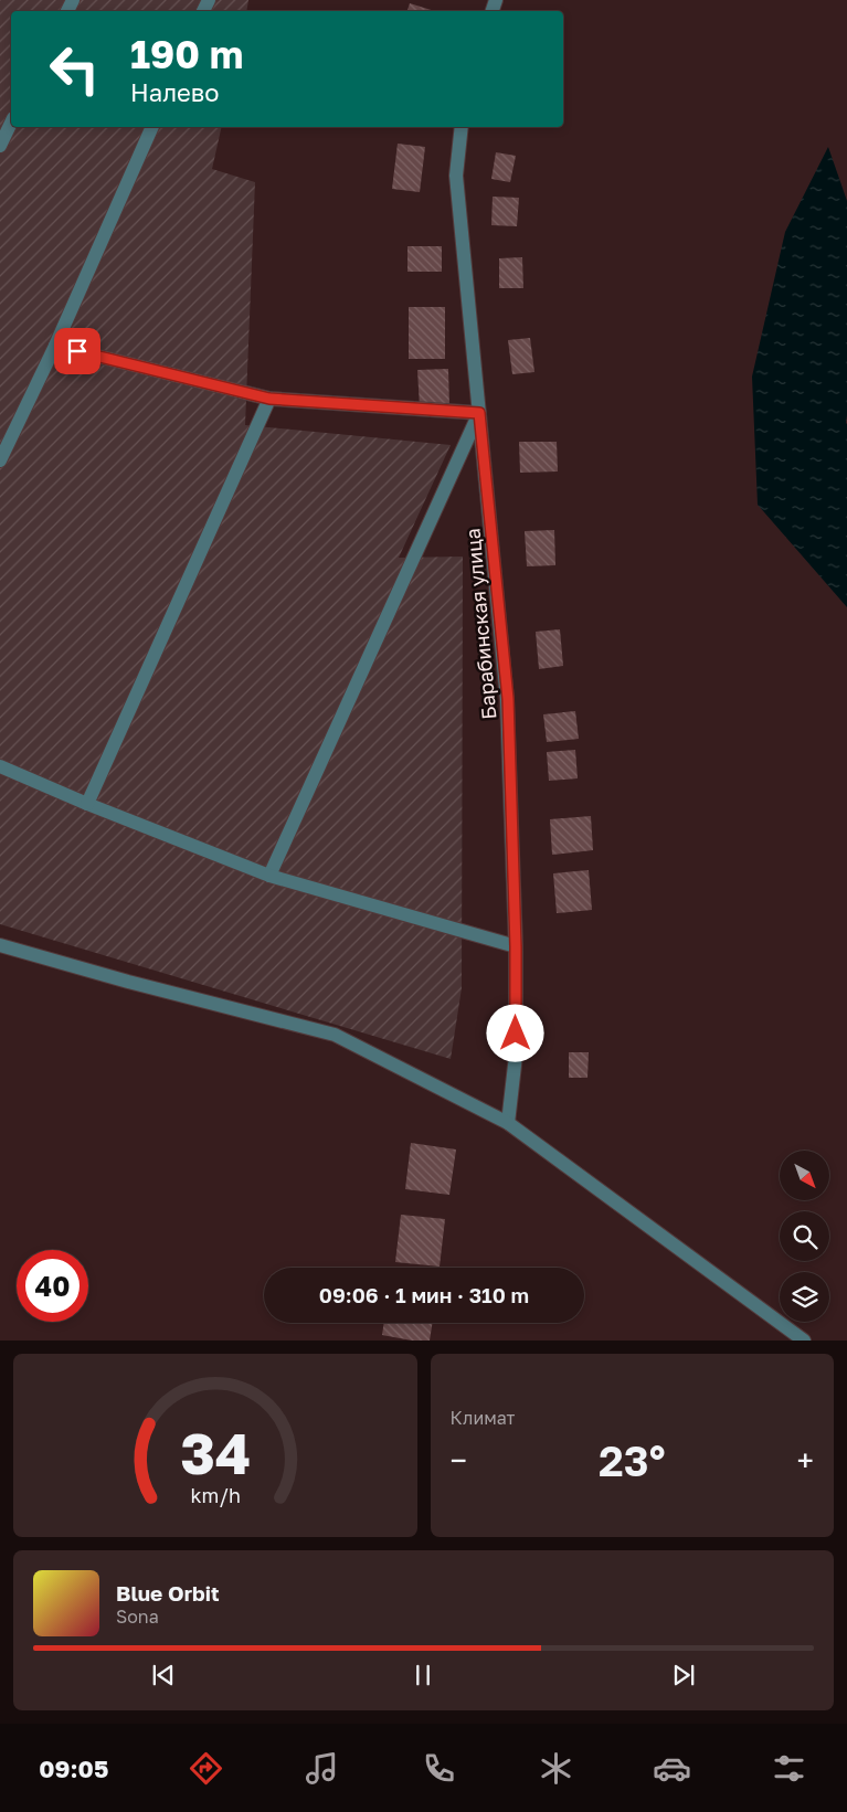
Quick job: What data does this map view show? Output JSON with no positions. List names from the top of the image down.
{
  "streets": {
    "street": ["Барабинская улица"]
  },
  "north": "bottom right",
  "page": {
    "turn": ["190 m", "Налево"],
    "limit": "40",
    "trip": "09:06 · 1 мин · 310 m",
    "tile": "Климат",
    "heat": ["−", "23°", "+"],
    "song": ["Blue Orbit", "Sona"],
    "tabs": "09:05",
    "gauge": ["34", "km/h"]
  }
}
